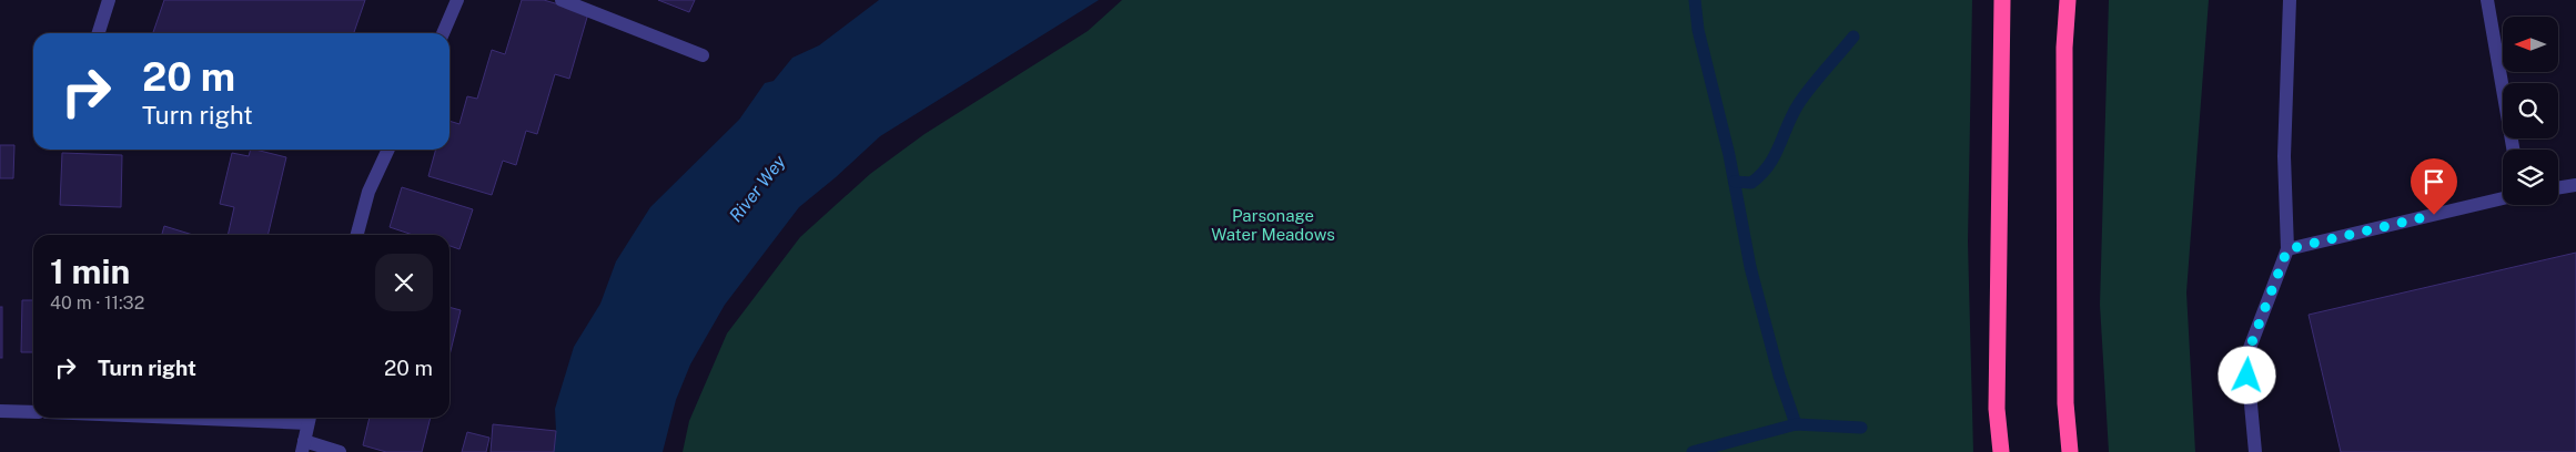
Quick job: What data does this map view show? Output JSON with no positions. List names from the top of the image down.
{
  "water": ["River Wey"],
  "parks": ["Parsonage Water Meadows"],
  "north": "left",
  "page": {
    "turn": ["20 m", "Turn right"],
    "heading": ["1 min", "40 m · 11:32"],
    "list": [
      {
        "name": "Turn right",
        "value": "20 m"
      }
    ]
  }
}
